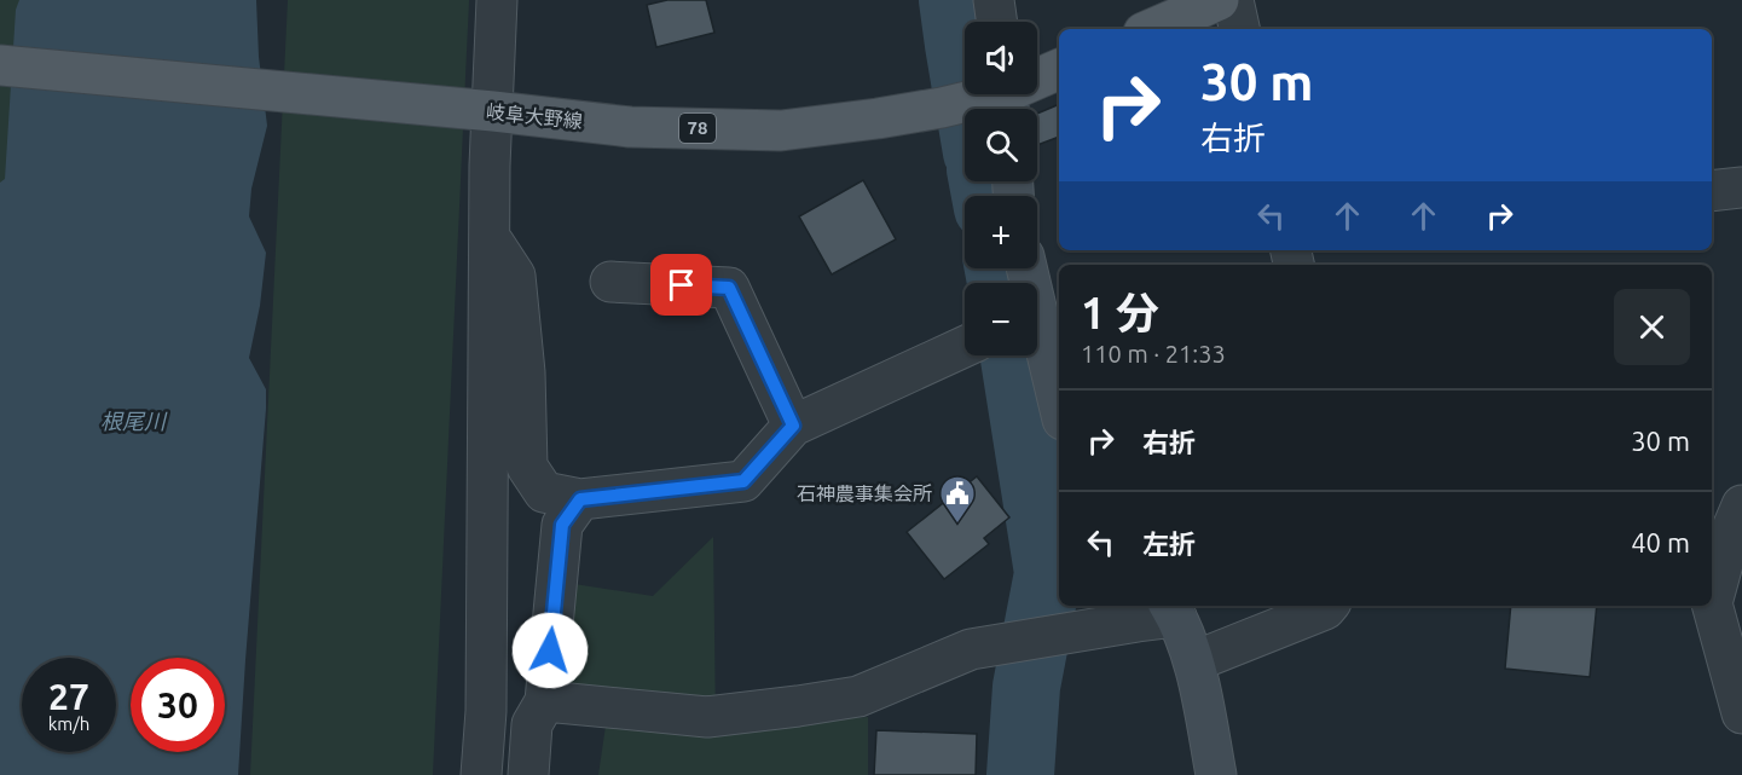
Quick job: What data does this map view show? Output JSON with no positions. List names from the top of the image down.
{
  "streets": {
    "main road": ["岐阜大野線", "78"]
  },
  "water": ["根尾川"],
  "places": {
    "public building": ["石神農事集会所"]
  },
  "page": {
    "map_buttons": ["+", "−"],
    "turn": ["30 m", "右折"],
    "heading": ["1 分", "110 m · 21:33"],
    "list": [
      {
        "name": "右折",
        "value": "30 m"
      },
      {
        "name": "左折",
        "value": "40 m"
      }
    ],
    "speed": "27 km/h",
    "limit": "30"
  }
}
